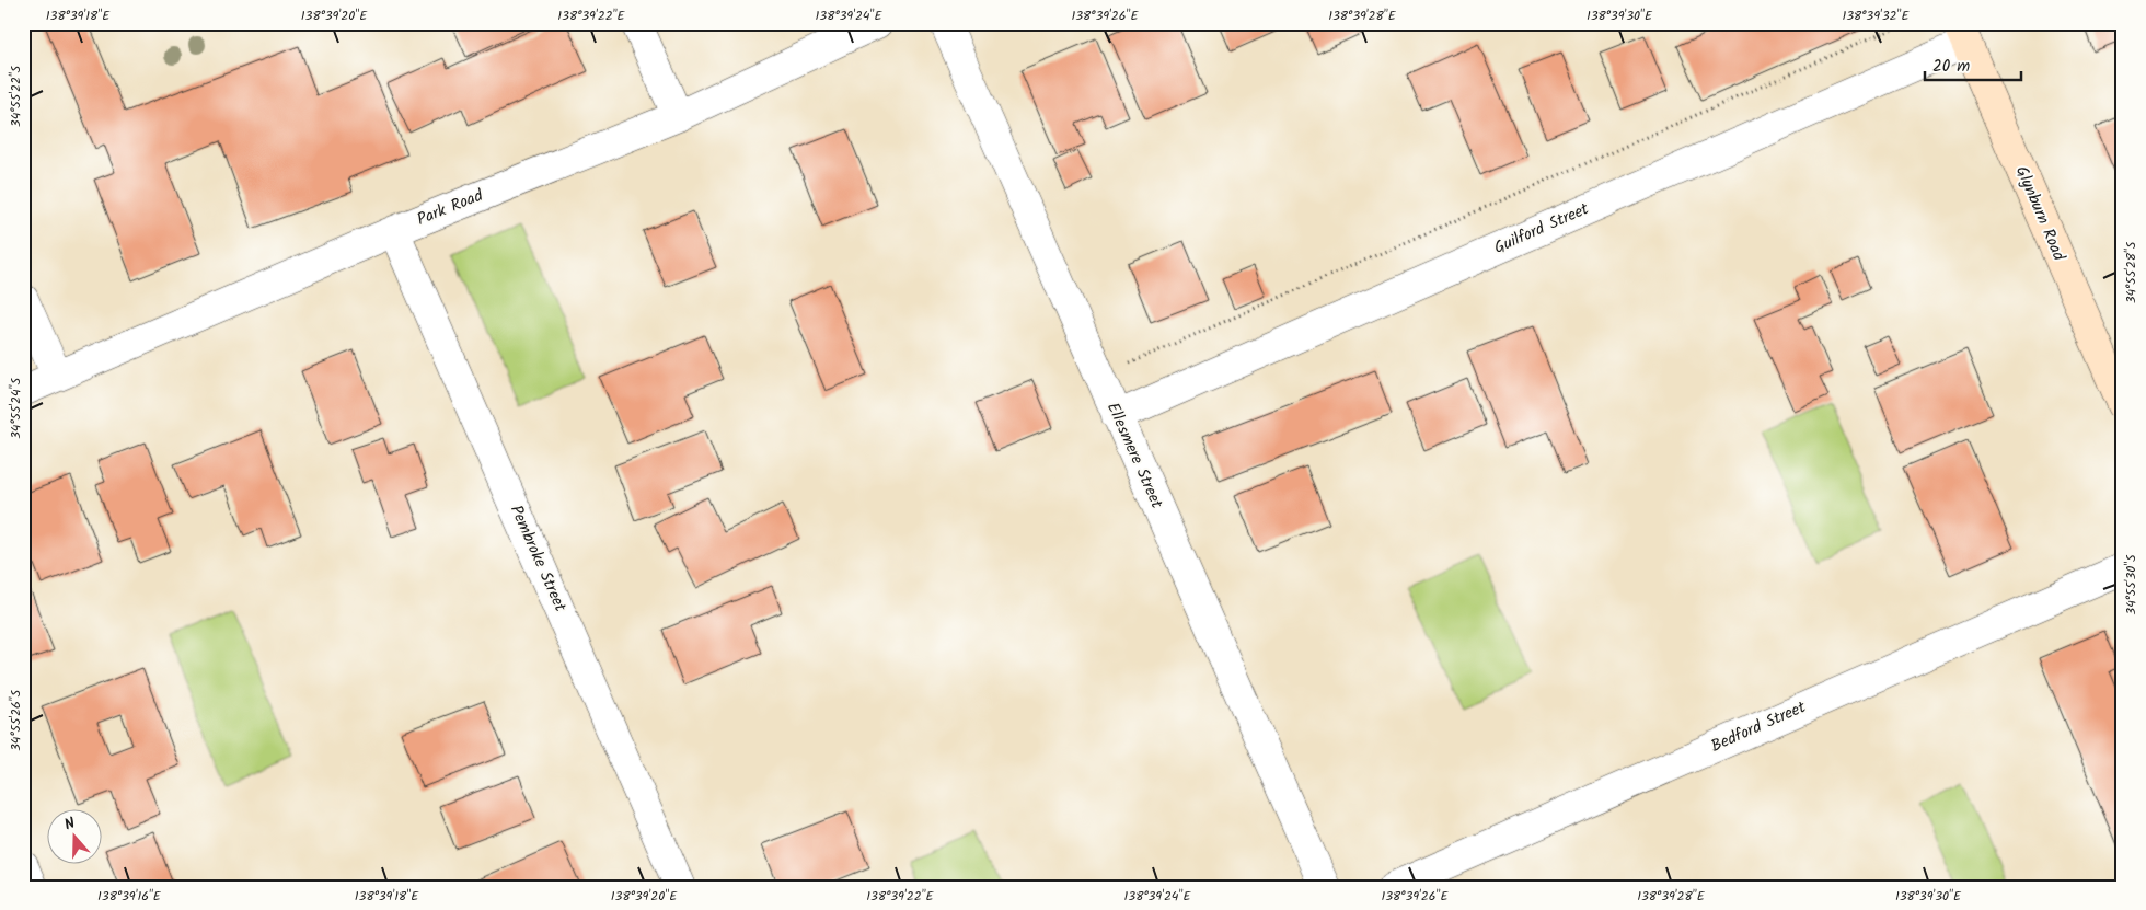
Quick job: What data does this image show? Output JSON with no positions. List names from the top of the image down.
{
  "streets": {
    "main road": ["Glynburn Road"],
    "street": [
      "Park Road",
      "Guilford Street",
      "Ellesmere Street",
      "Pembroke Street",
      "Bedford Street"
    ]
  },
  "crossings": [
    ["Park Road", "Pembroke Street"],
    ["Glynburn Road", "Guilford Street"],
    ["Guilford Street", "Ellesmere Street"]
  ],
  "scale_bar": "20 m",
  "north": "top",
  "coordinates": [
    "138°39'18\"E",
    "138°39'20\"E",
    "138°39'22\"E",
    "138°39'24\"E",
    "138°39'26\"E",
    "138°39'28\"E",
    "138°39'30\"E",
    "138°39'32\"E",
    "34°55'22\"S",
    "34°55'28\"S",
    "34°55'24\"S",
    "34°55'30\"S",
    "34°55'26\"S",
    "138°39'16\"E"
  ]
}
